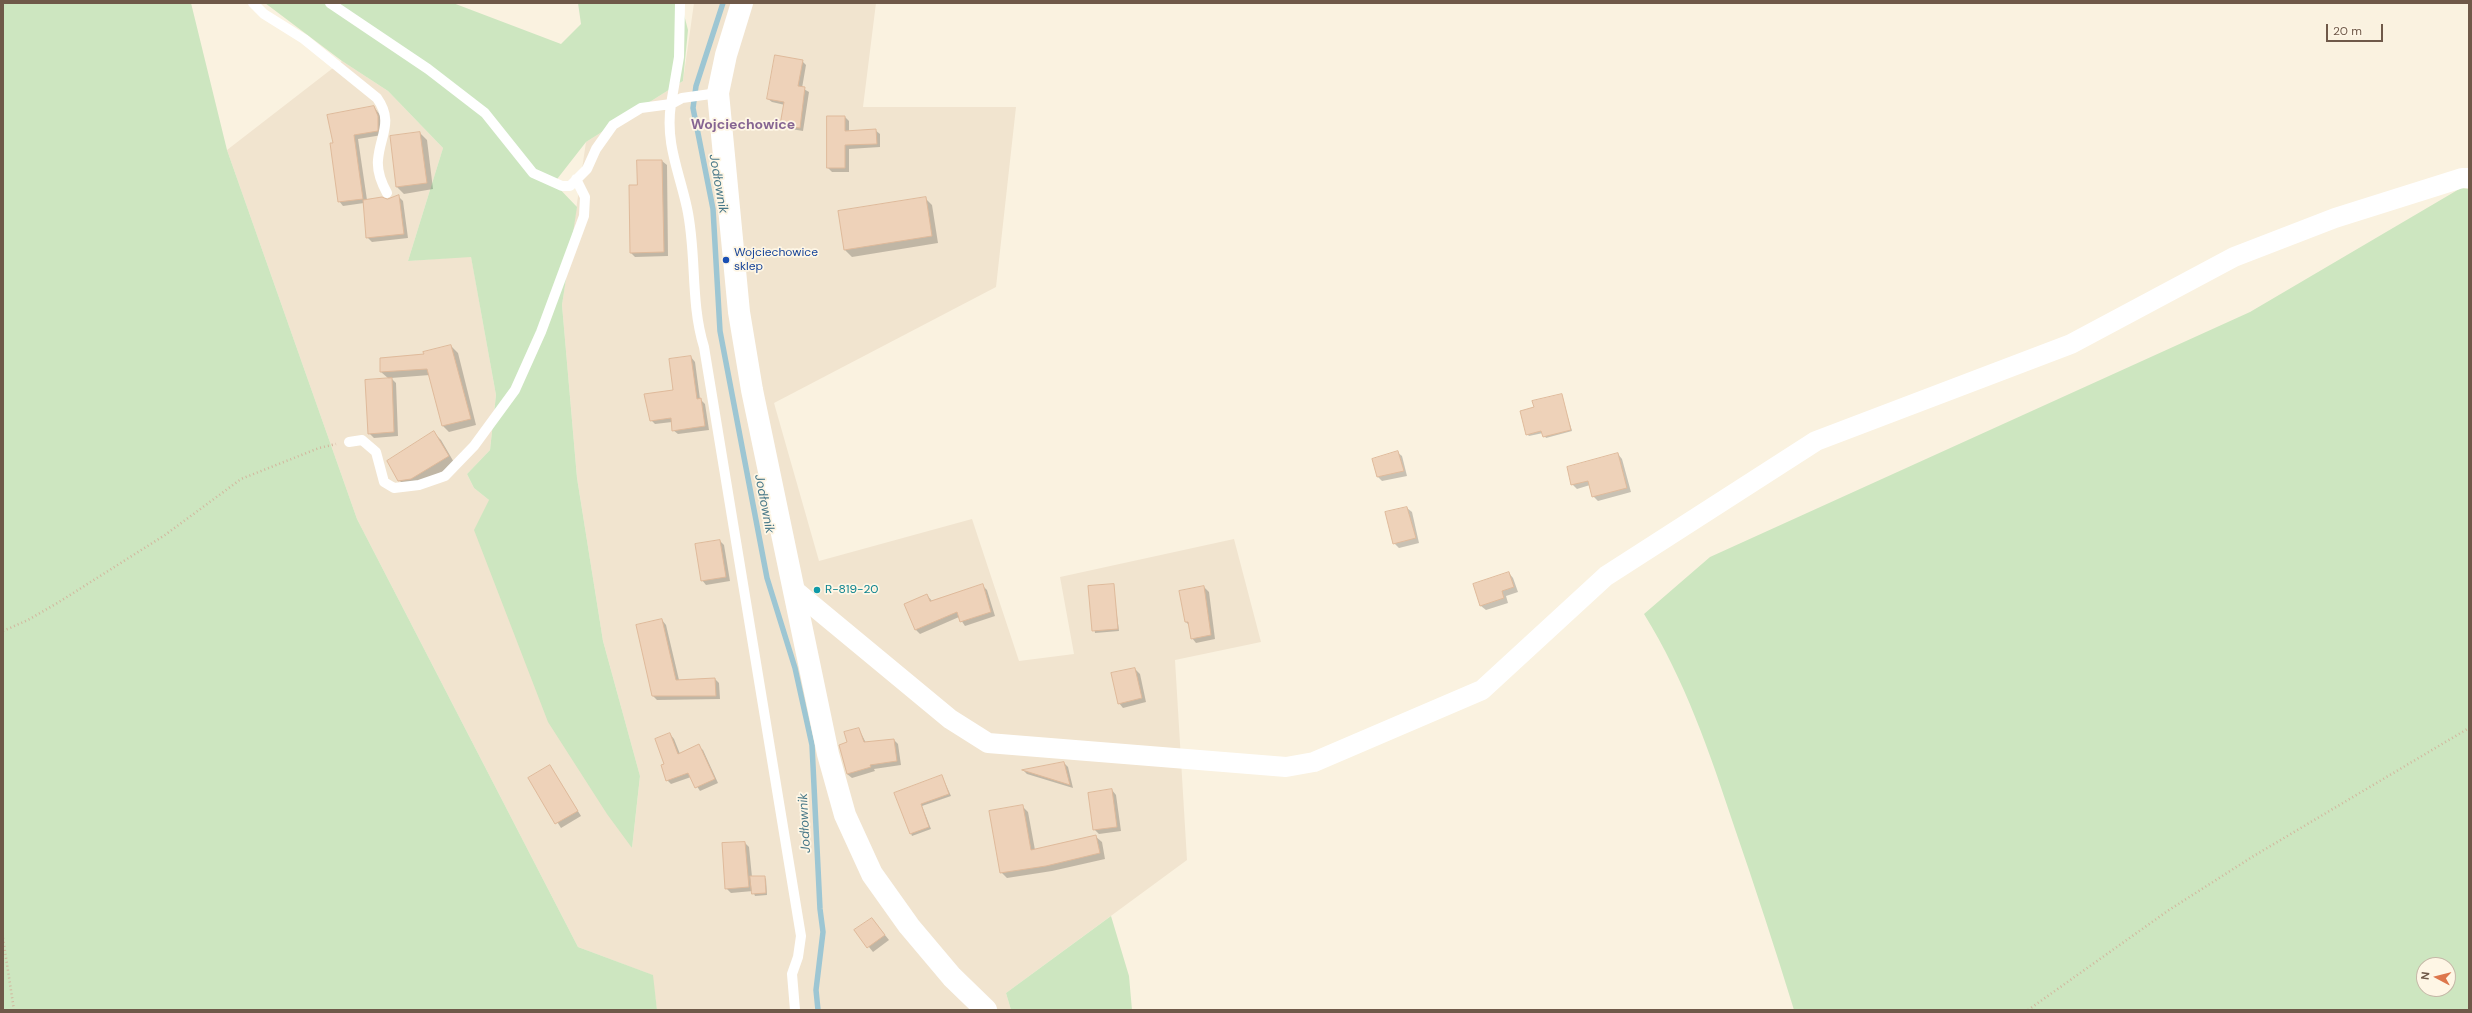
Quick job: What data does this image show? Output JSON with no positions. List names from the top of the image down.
{
  "districts": ["Wojciechowice"],
  "water": ["Jodłownik"],
  "places": ["Wojciechowice sklep", "R-819-20"],
  "scale_bar": "20 m",
  "north": "left"
}
